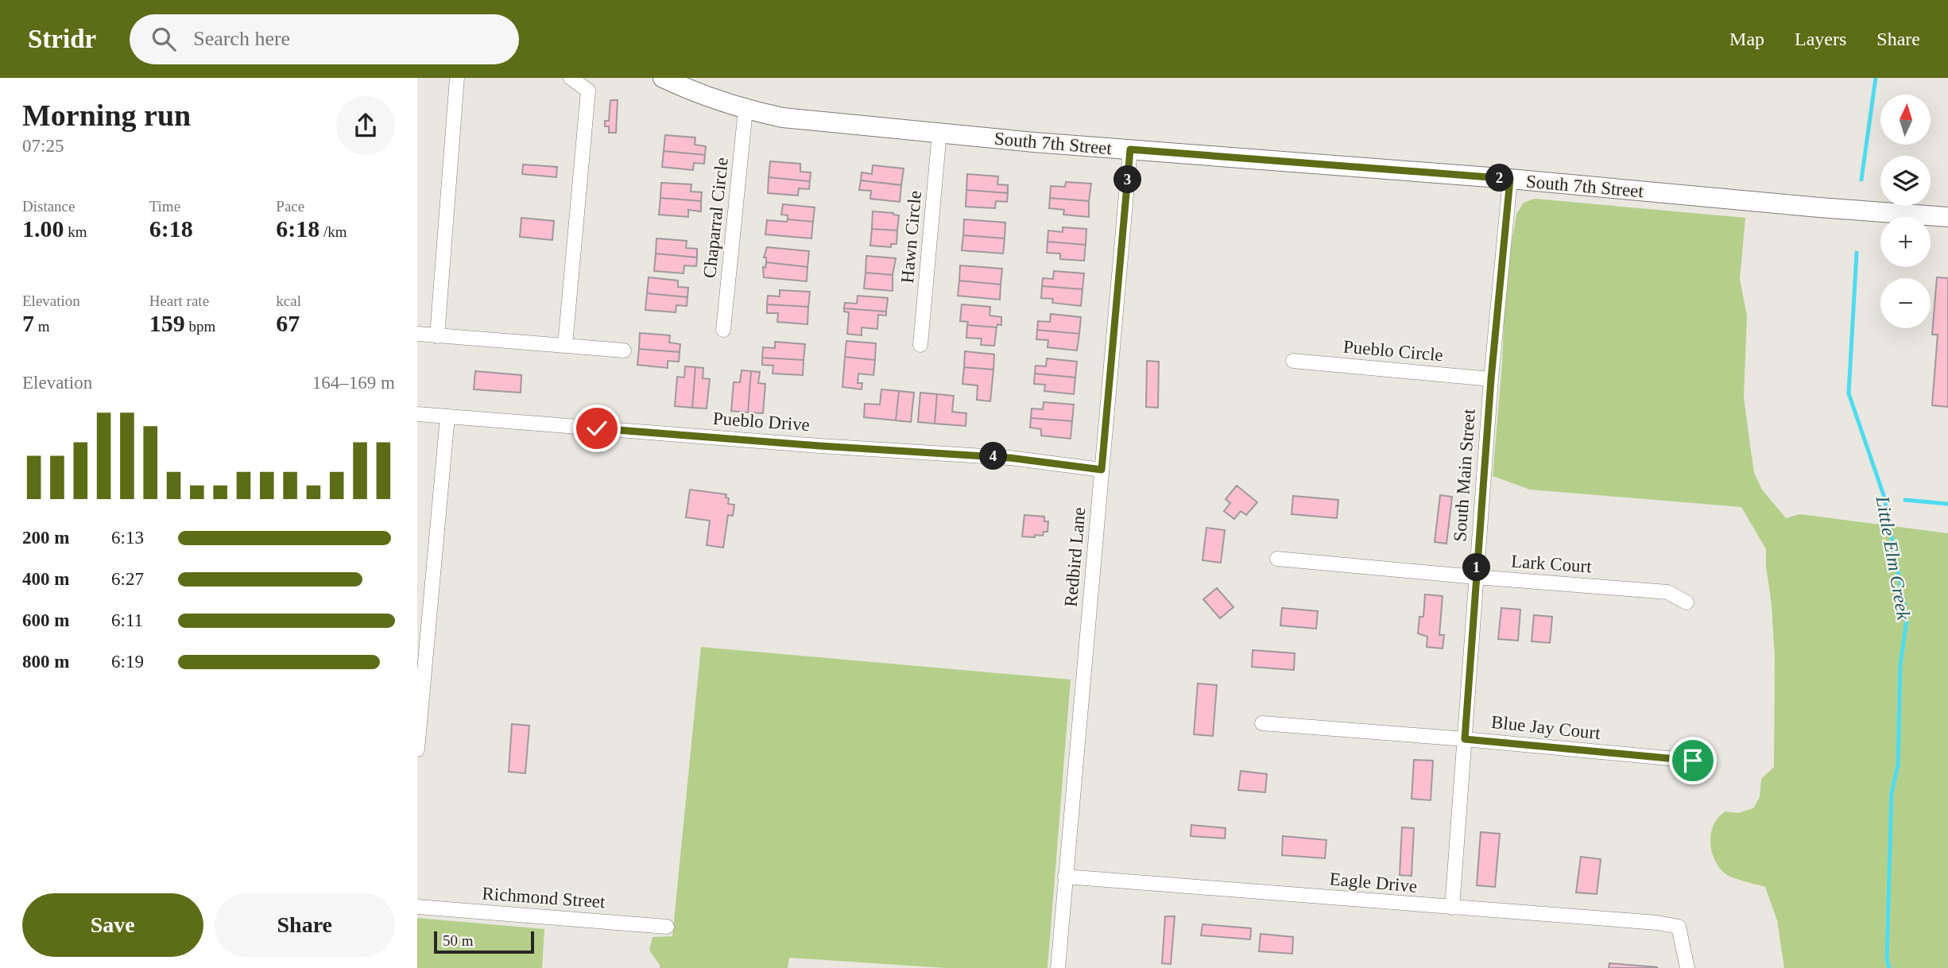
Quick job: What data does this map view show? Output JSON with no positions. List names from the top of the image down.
{
  "streets": {
    "main road": ["South 7th Street"],
    "street": [
      "Chaparral Circle",
      "Hawn Circle",
      "Pueblo Circle",
      "Pueblo Drive",
      "South Main Street",
      "Redbird Lane",
      "Lark Court",
      "Blue Jay Court",
      "Eagle Drive",
      "Richmond Street"
    ]
  },
  "crossings": [
    ["South 7th Street", "Chaparral Circle"],
    ["South 7th Street", "Hawn Circle"],
    ["South 7th Street", "South Main Street"],
    ["South 7th Street", "Redbird Lane"],
    ["Pueblo Circle", "South Main Street"],
    ["Pueblo Drive", "Redbird Lane"],
    ["South Main Street", "Lark Court"],
    ["South Main Street", "Blue Jay Court"],
    ["South Main Street", "Eagle Drive"],
    ["Redbird Lane", "Eagle Drive"]
  ],
  "water": ["Little Elm Creek"],
  "scale_bar": "50 m",
  "north": "top",
  "page": {
    "header": "Stridr",
    "search": "Search here",
    "nav": ["Map", "Layers", "Share"],
    "heading": ["Morning run", "07:25"],
    "map_buttons": ["+", "−"],
    "pins": [
      "2",
      "3",
      "4",
      "1"
    ],
    "stats": [
      ["Distance", "1.00 km"],
      ["Time", "6:18"],
      ["Pace", "6:18 /km"],
      ["Elevation", "7 m"],
      ["Heart rate", "159 bpm"],
      ["kcal", "67"]
    ],
    "chart": ["Elevation", "164–169 m"],
    "list": [
      {
        "name": "200 m",
        "note": "6:13"
      },
      {
        "name": "400 m",
        "note": "6:27"
      },
      {
        "name": "600 m",
        "note": "6:11"
      },
      {
        "name": "800 m",
        "note": "6:19"
      }
    ],
    "buttons": ["Save", "Share"],
    "scale": "50 m"
  }
}
